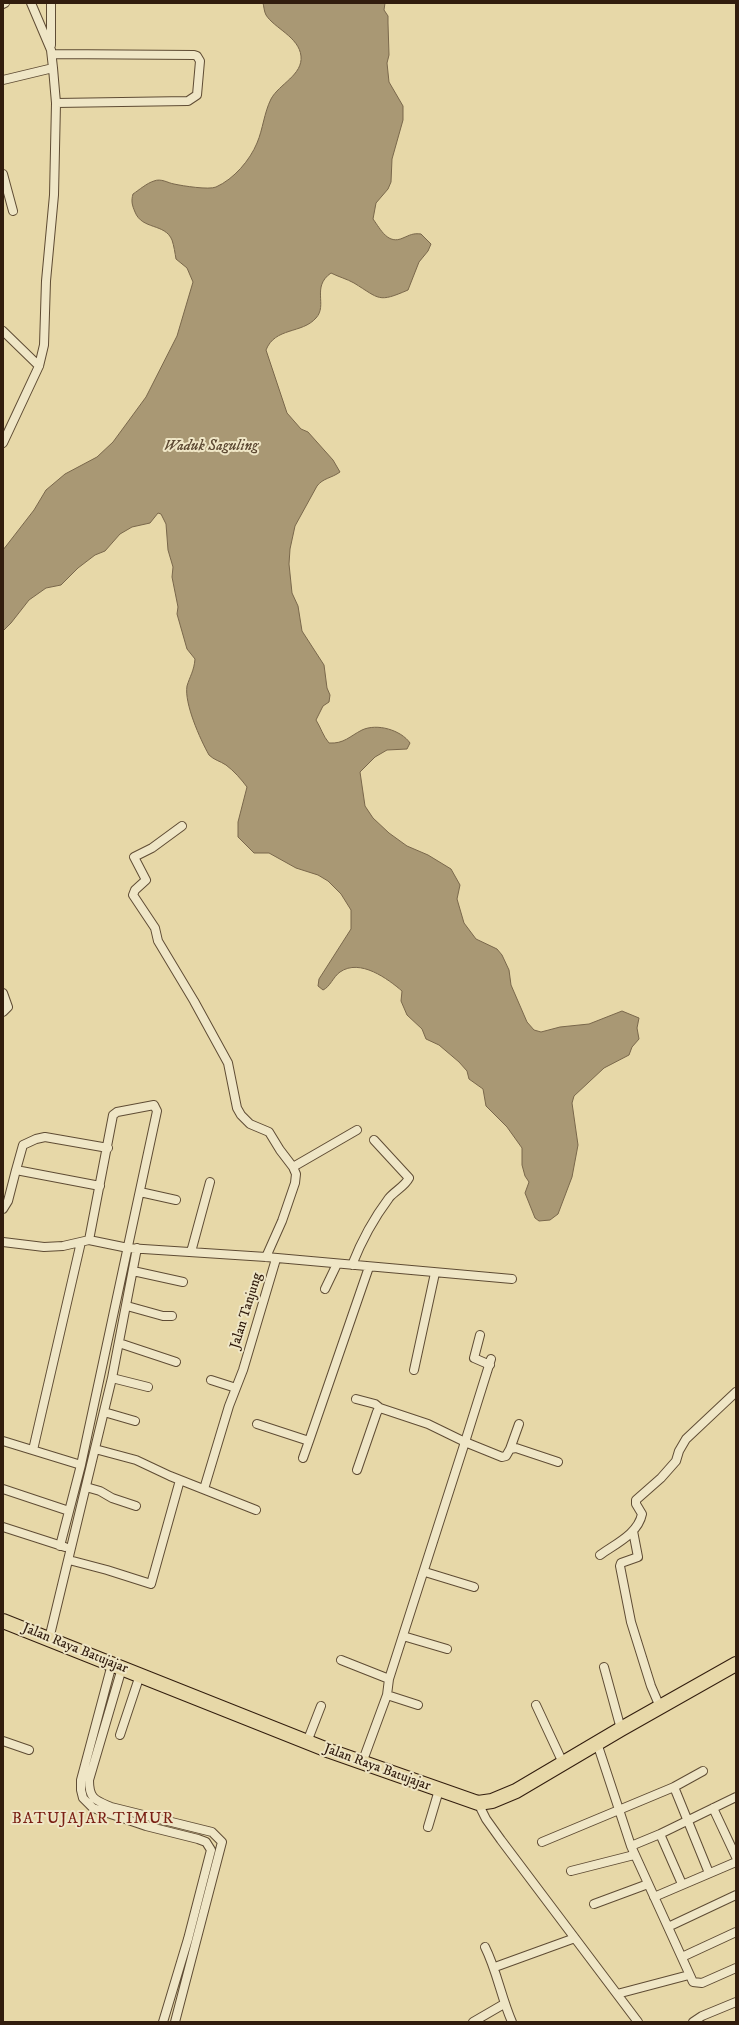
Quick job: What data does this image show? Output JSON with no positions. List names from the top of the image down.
{
  "streets": {
    "highway": ["Jalan Raya Batujajar"],
    "street": ["Jalan Tanjung"]
  },
  "districts": ["BATUJAJAR TIMUR"],
  "water": ["Waduk Saguling"]
}
